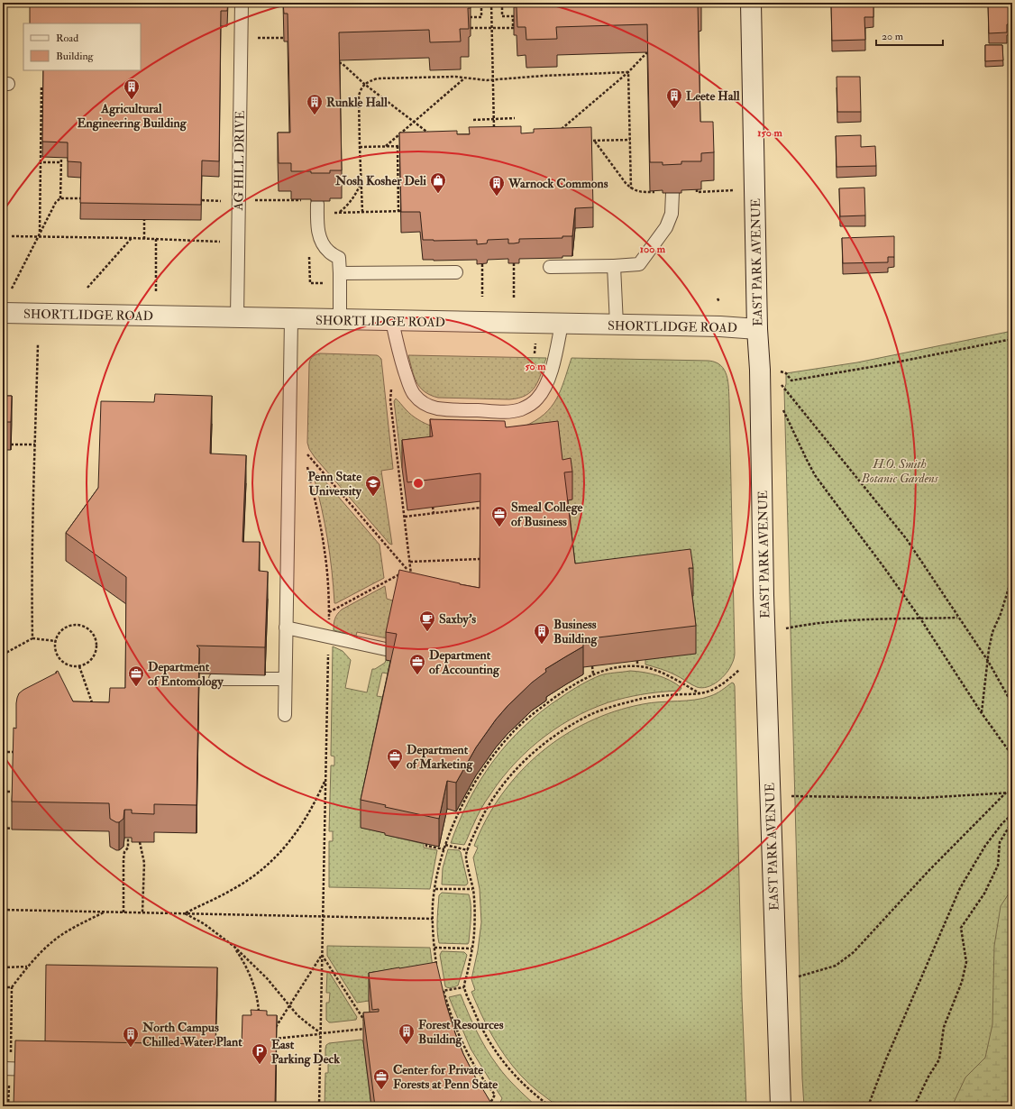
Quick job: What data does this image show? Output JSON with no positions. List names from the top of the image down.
{
  "streets": {
    "main road": ["EAST PARK AVENUE", "SHORTLIDGE ROAD"],
    "lane": ["AG HILL DRIVE"]
  },
  "crossings": [
    ["AG HILL DRIVE", "SHORTLIDGE ROAD"],
    ["EAST PARK AVENUE", "SHORTLIDGE ROAD"]
  ],
  "parks": ["H.O. Smith Botanic Gardens"],
  "places": {
    "building": [
      "Agricultural Engineering Building",
      "Leete Hall",
      "Runkle Hall",
      "Warnock Commons",
      "Business Building",
      "Forest Resources Building",
      "North Campus Chilled Water Plant"
    ],
    "shop": ["Nosh Kosher Deli"],
    "school or university": ["Penn State University"],
    "office": [
      "Smeal College of Business",
      "Department of Accounting",
      "Department of Entomology",
      "Department of Marketing",
      "Center for Private Forests at Penn State"
    ],
    "cafe": ["Saxby's"],
    "parking": ["East Parking Deck"]
  },
  "legend": ["Road", "Building"],
  "scale_bar": "20 m",
  "rings": ["150 m", "100 m", "50 m"]
}
